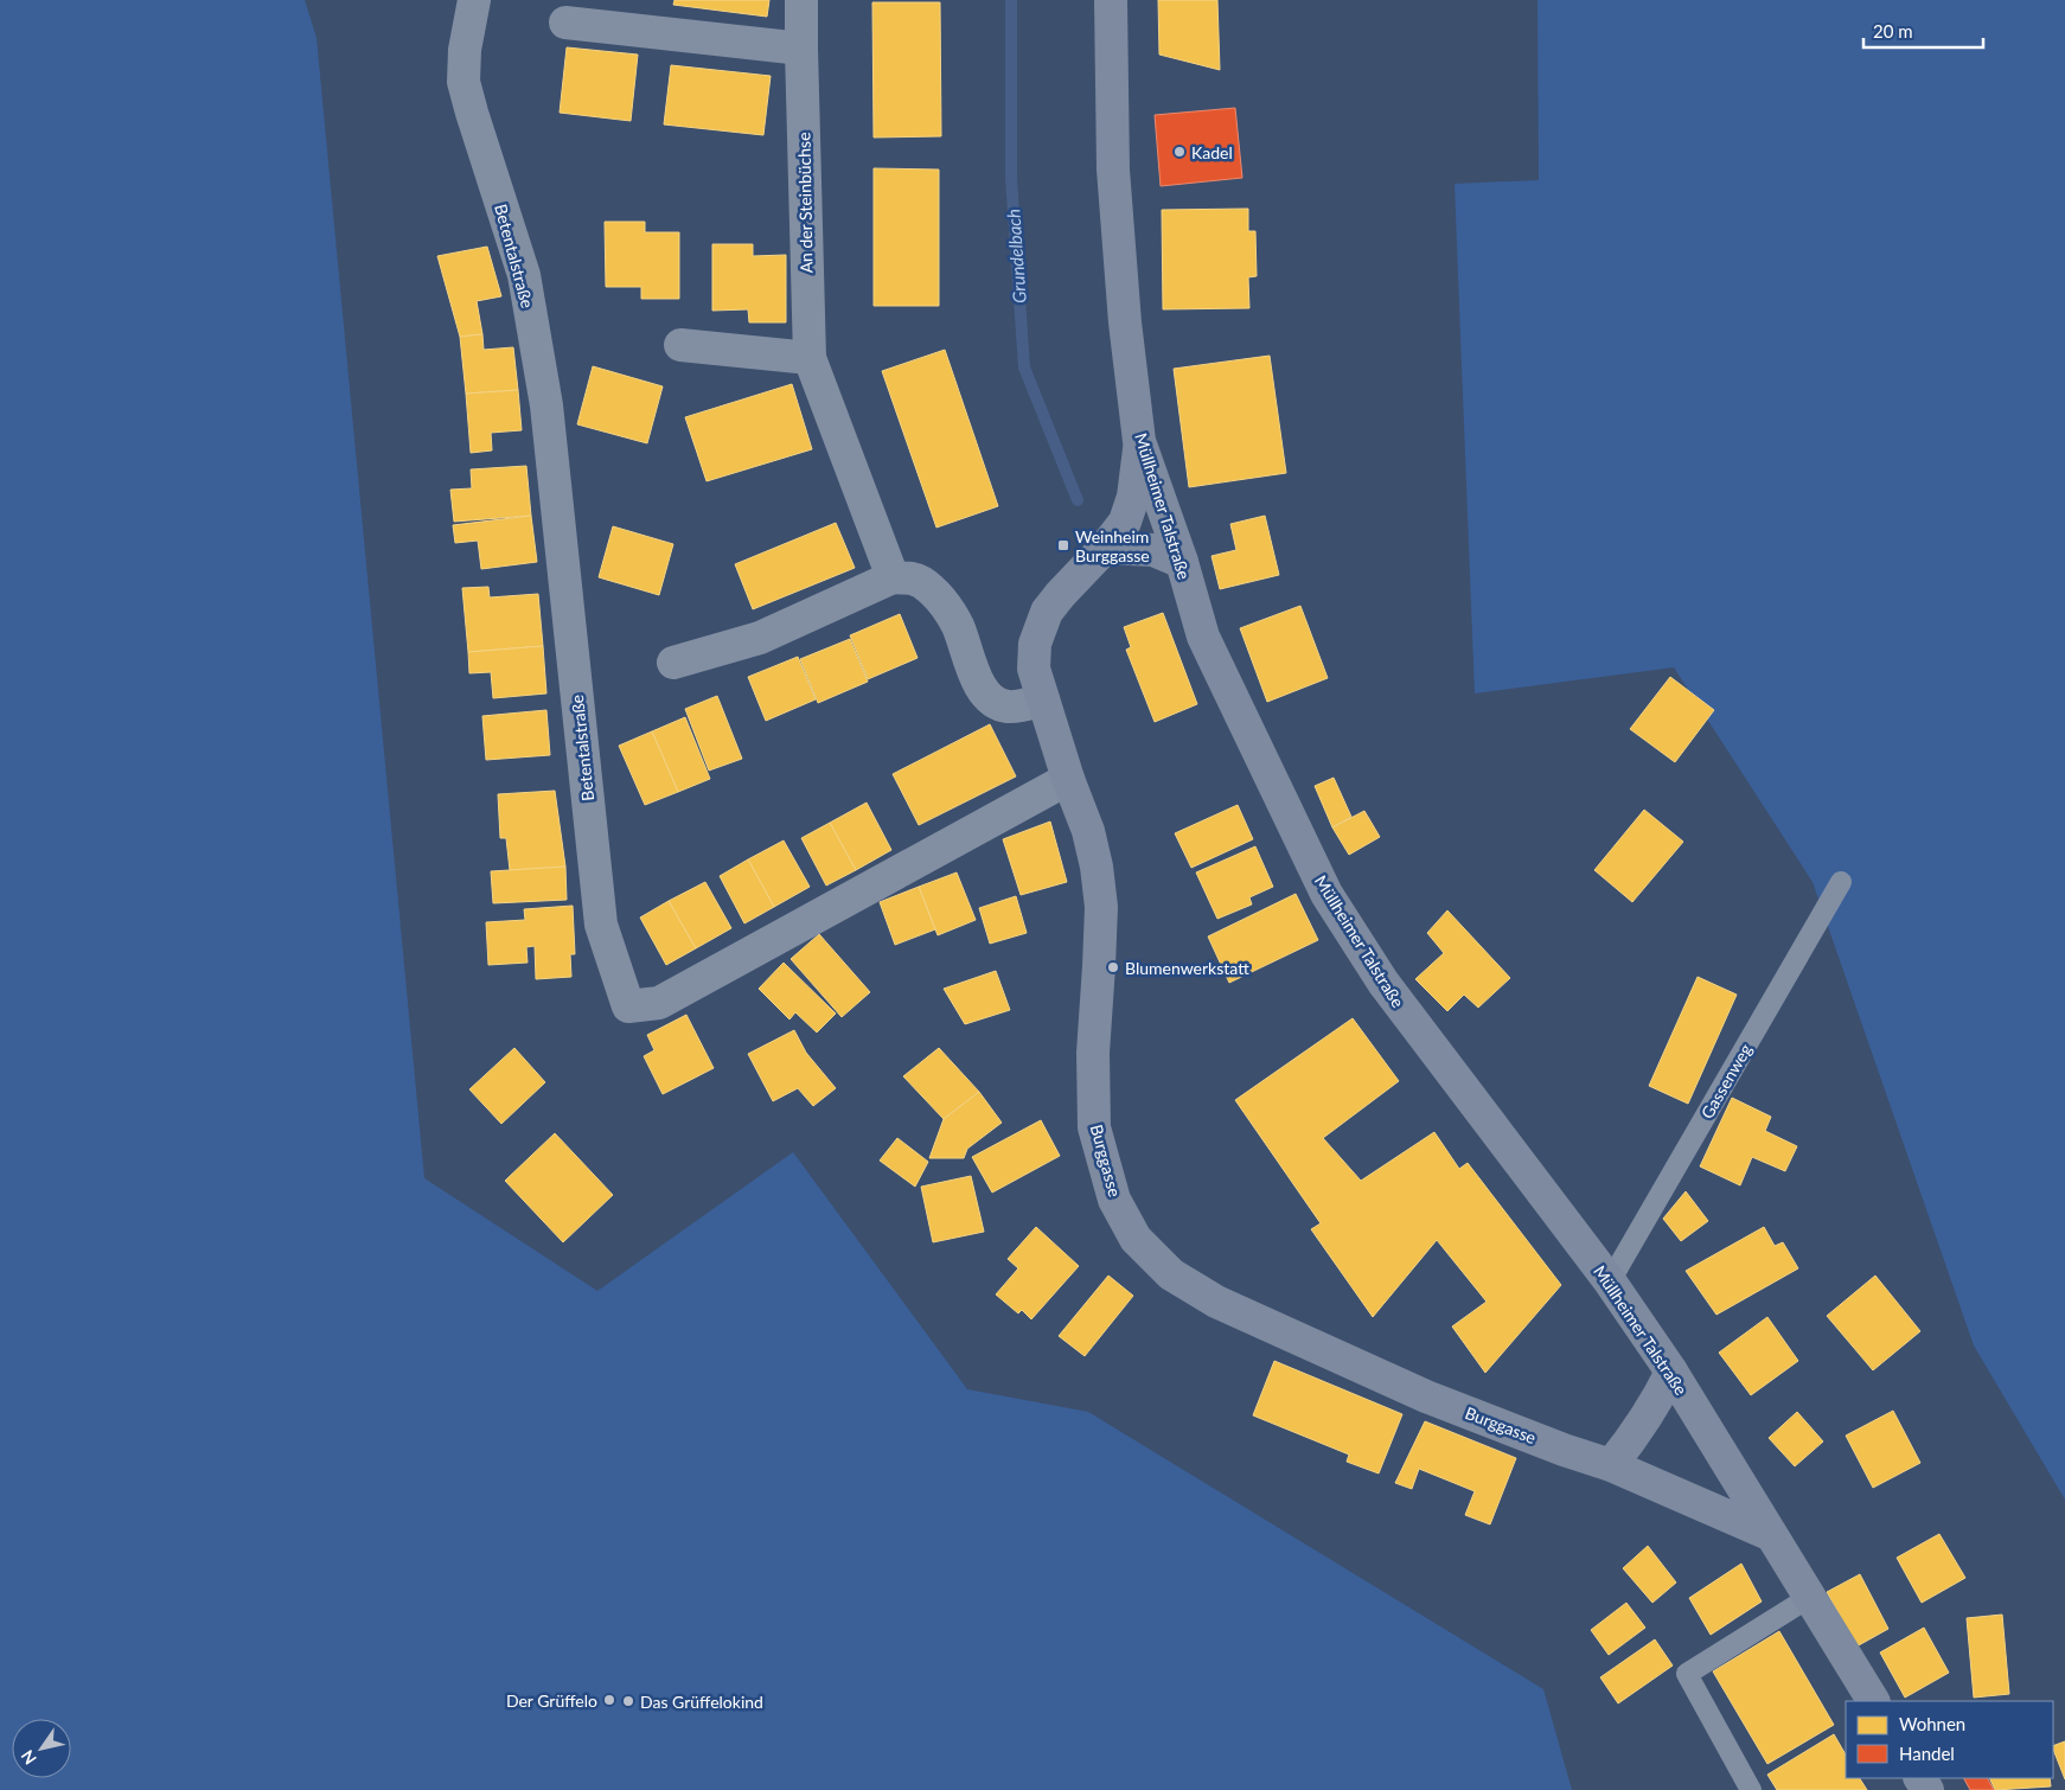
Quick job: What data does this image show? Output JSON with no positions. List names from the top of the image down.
{
  "streets": {
    "main road": ["Müllheimer Talstraße", "Burggasse"],
    "street": ["An der Steinbüchse", "Betentalstraße"],
    "lane": ["Gassenweg"]
  },
  "crossings": [
    ["Betentalstraße", "Burggasse"],
    ["Müllheimer Talstraße", "Gassenweg"],
    ["Müllheimer Talstraße", "Burggasse"]
  ],
  "water": ["Grundelbach"],
  "places": {
    "other": [
      "Kadel",
      "Blumenwerkstatt",
      "Der Grüffelo",
      "Das Grüffelokind"
    ],
    "transit": ["Weinheim Burggasse"]
  },
  "legend": ["Wohnen", "Handel"],
  "scale_bar": "20 m",
  "north": "bottom left"
}
